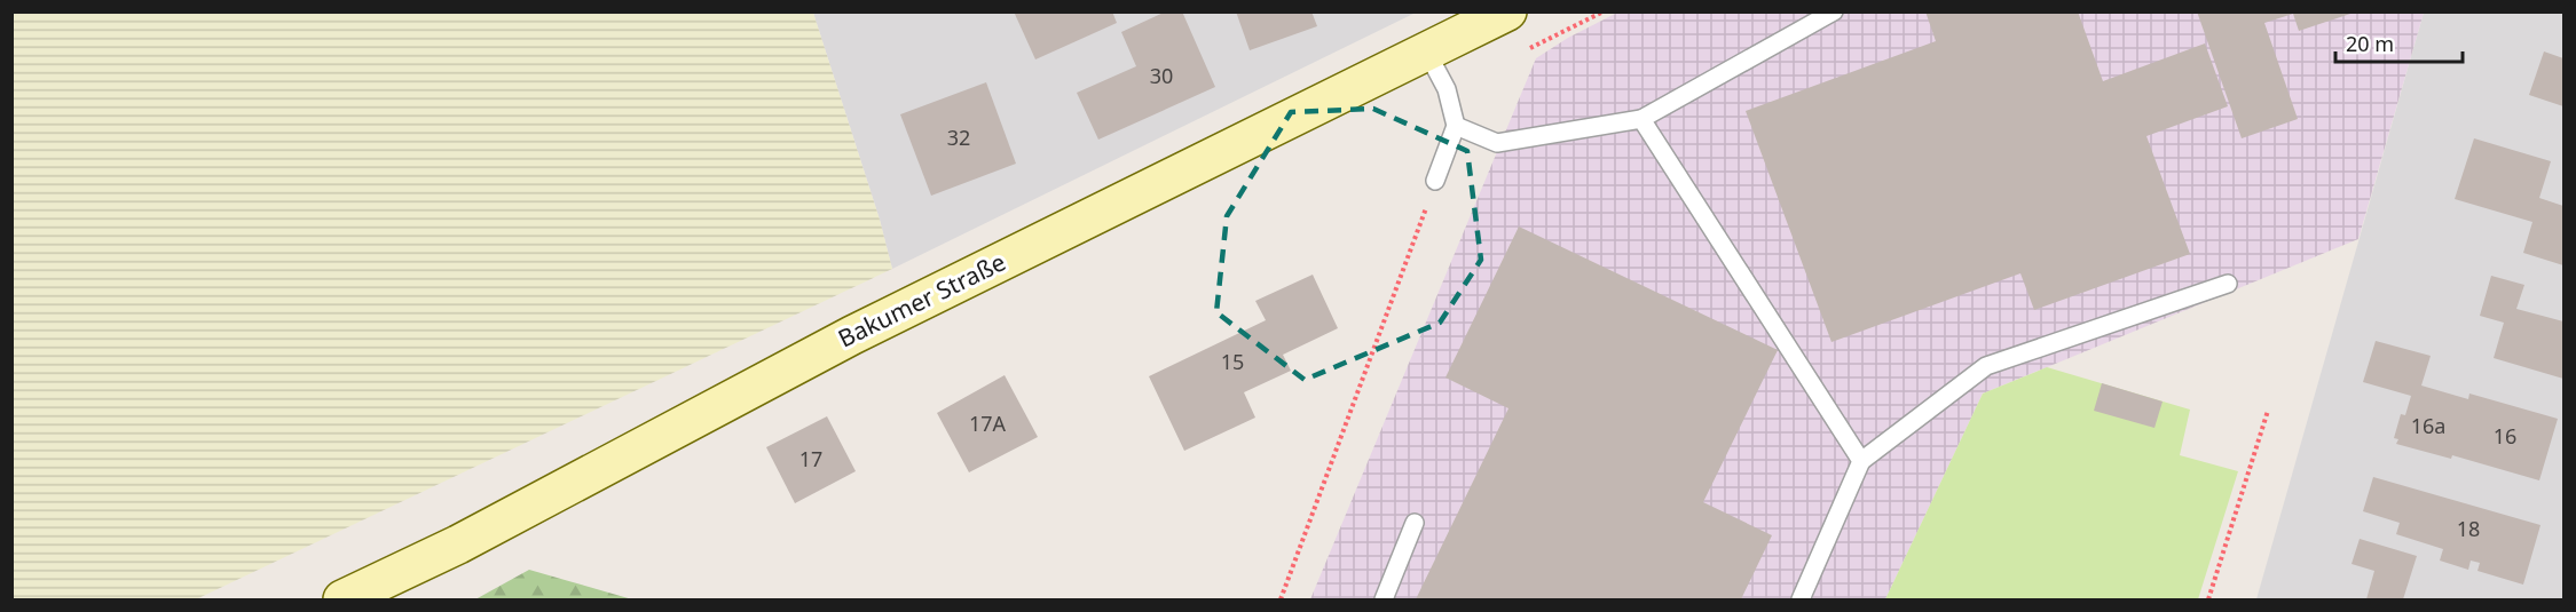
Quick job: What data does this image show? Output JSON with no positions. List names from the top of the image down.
{
  "streets": {
    "street": ["Bakumer Straße"]
  },
  "house_numbers": [
    "30",
    "32",
    "15",
    "17A",
    "16a",
    "16",
    "17",
    "18"
  ],
  "scale_bar": "20 m"
}
